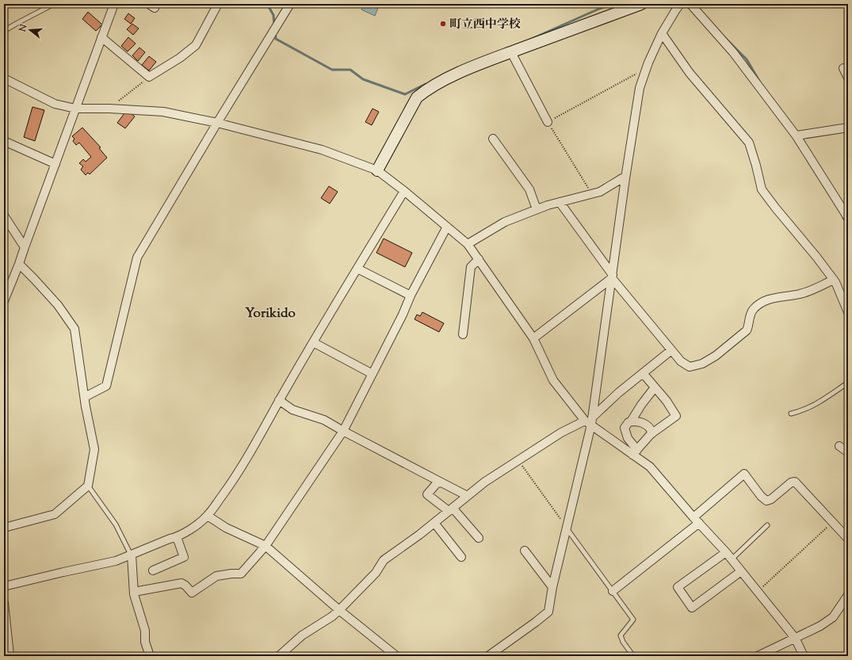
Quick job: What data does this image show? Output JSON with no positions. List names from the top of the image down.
{
  "districts": ["Yorikido"],
  "places": ["町立西中学校"],
  "north": "left"
}
